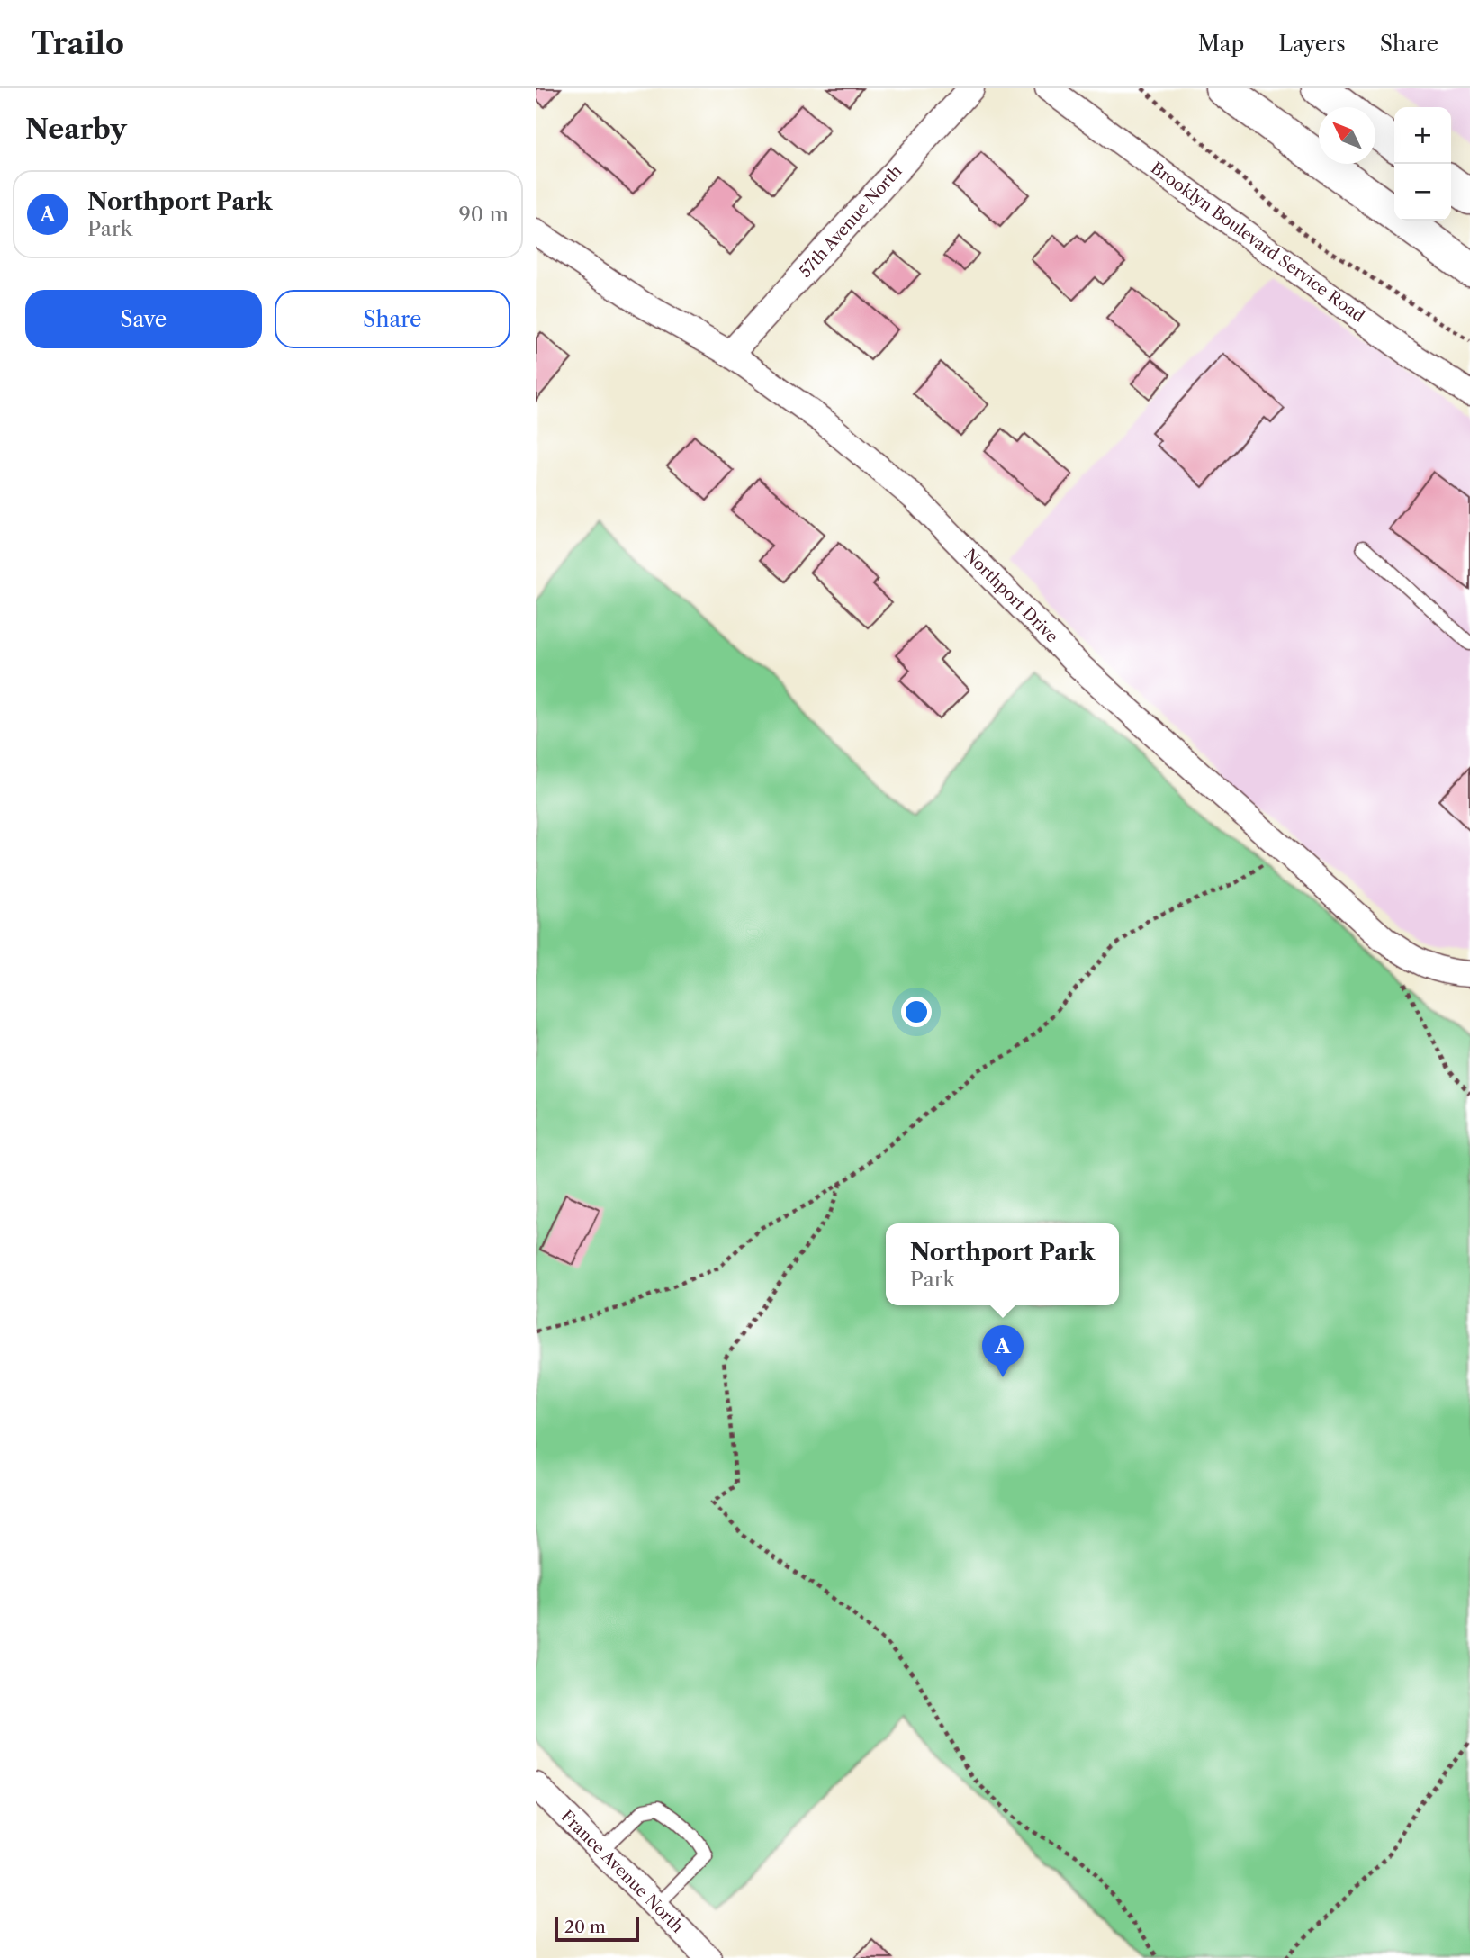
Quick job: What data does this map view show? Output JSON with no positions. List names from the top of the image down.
{
  "streets": {
    "street": [
      "57th Avenue North",
      "Brooklyn Boulevard Service Road",
      "Northport Drive",
      "France Avenue North"
    ]
  },
  "crossings": [
    ["57th Avenue North", "Northport Drive"]
  ],
  "scale_bar": "20 m",
  "north": "top left",
  "page": {
    "header": "Trailo",
    "nav": ["Map", "Layers", "Share"],
    "heading": "Nearby",
    "map_buttons": ["+", "−"],
    "list": [
      {
        "mark": "A",
        "name": "Northport Park",
        "note": "Park",
        "value": "90 m"
      }
    ],
    "buttons": ["Save", "Share"],
    "popup": ["Northport Park", "Park"],
    "pins": "A",
    "scale": "20 m"
  }
}
